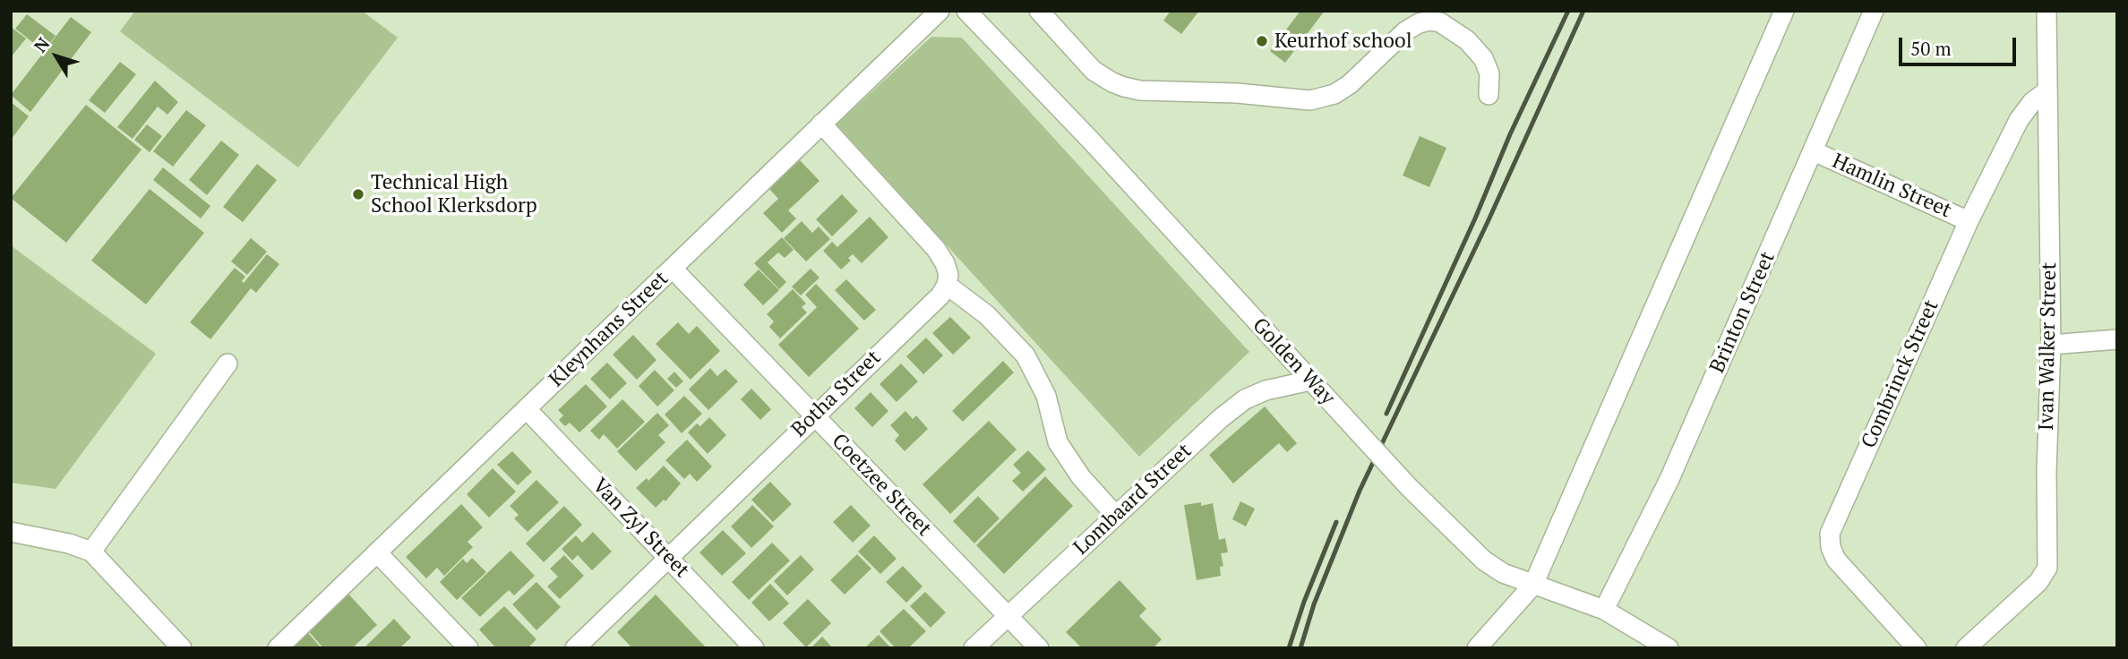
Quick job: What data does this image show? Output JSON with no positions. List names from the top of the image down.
{
  "streets": {
    "street": [
      "Hamlin Street",
      "Brinton Street",
      "Kleynhans Street",
      "Ivan Walker Street",
      "Golden Way",
      "Combrinck Street",
      "Botha Street",
      "Coetzee Street",
      "Lombaard Street",
      "Van Zyl Street"
    ]
  },
  "crossings": [
    ["Hamlin Street", "Brinton Street"],
    ["Hamlin Street", "Combrinck Street"],
    ["Brinton Street", "Golden Way"],
    ["Kleynhans Street", "Coetzee Street"],
    ["Kleynhans Street", "Van Zyl Street"],
    ["Ivan Walker Street", "Combrinck Street"],
    ["Golden Way", "Lombaard Street"],
    ["Botha Street", "Coetzee Street"],
    ["Botha Street", "Van Zyl Street"],
    ["Coetzee Street", "Lombaard Street"]
  ],
  "places": ["Keurhof school", "Technical High School Klerksdorp"],
  "scale_bar": "50 m",
  "north": "top left"
}
